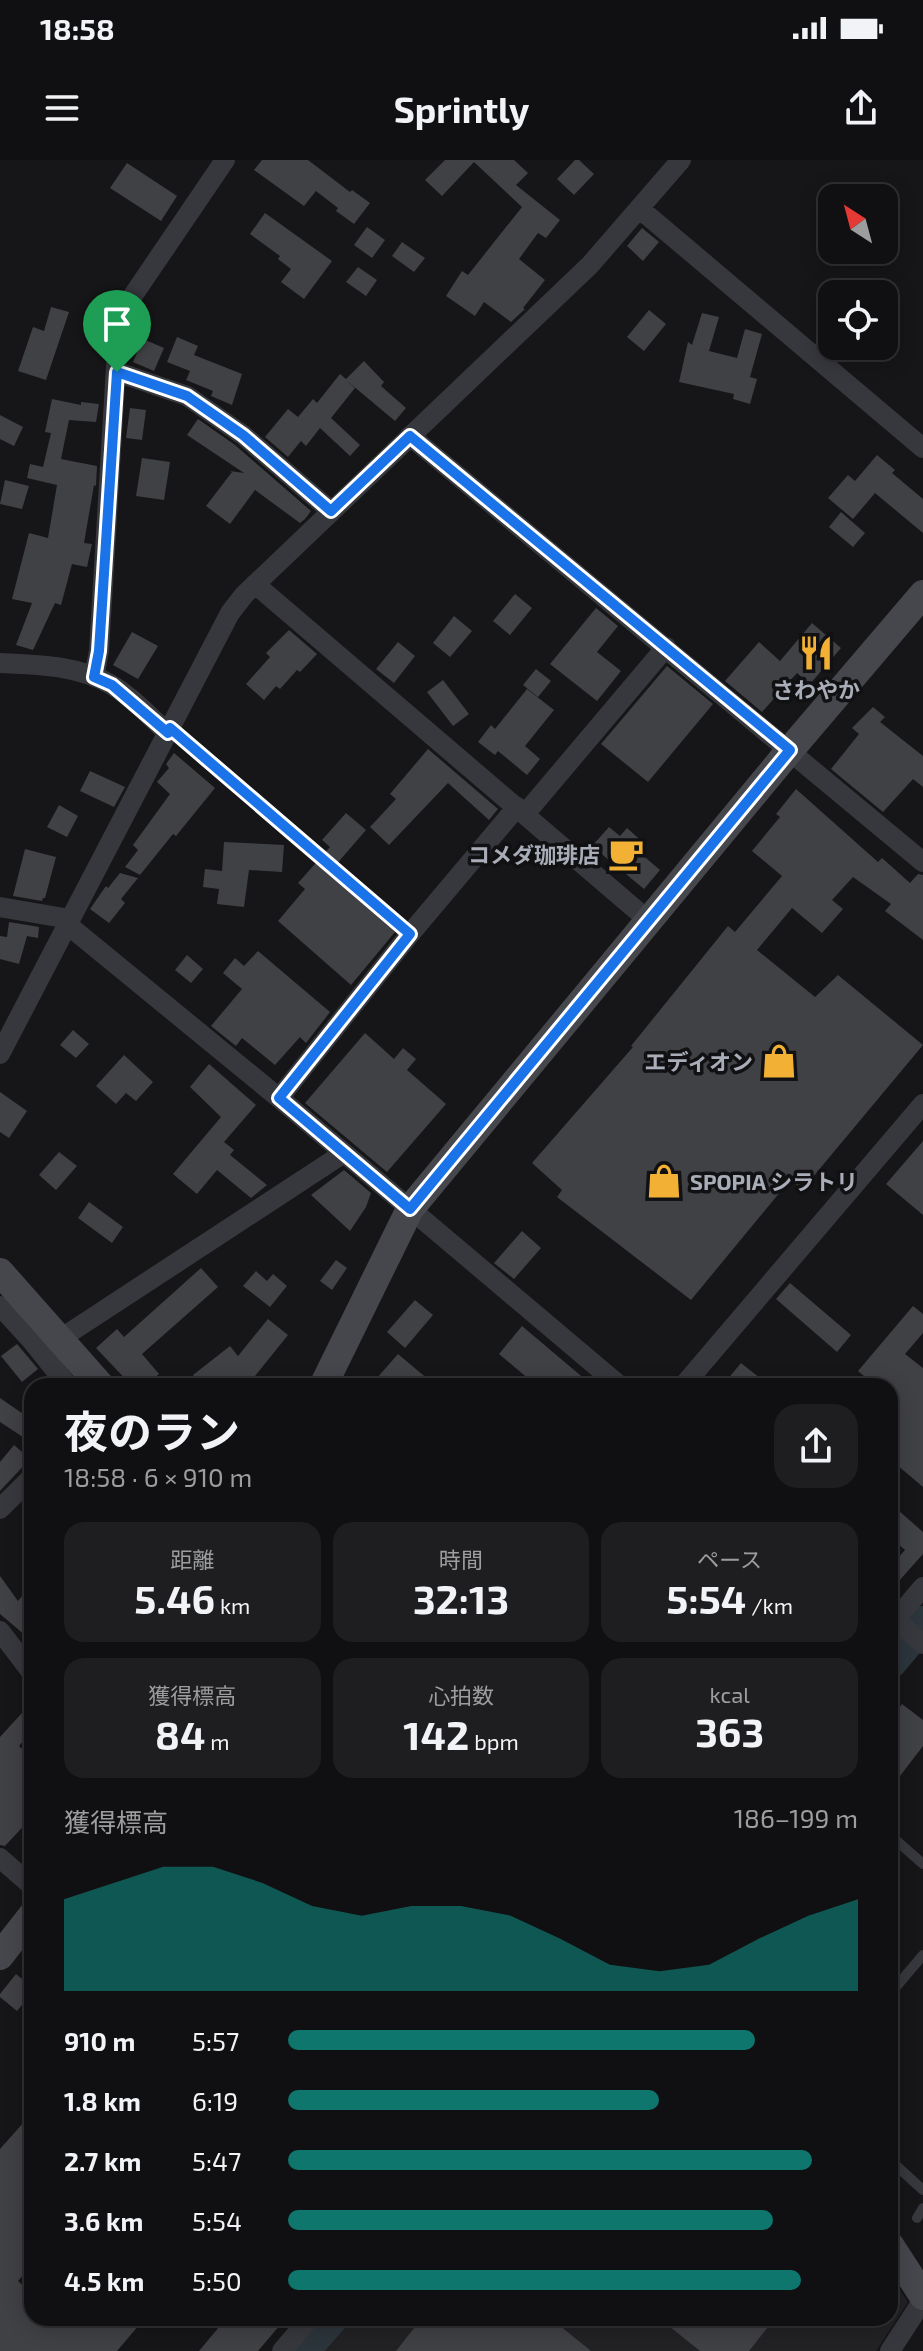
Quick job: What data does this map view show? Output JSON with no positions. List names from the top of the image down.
{
  "places": {
    "restaurant": ["さわやか"],
    "cafe": ["コメダ珈琲店"],
    "shop": ["エディオン", "SPOPIA シラトリ"]
  },
  "north": "top left",
  "page": {
    "status": "18:58",
    "header": "Sprintly",
    "heading": ["夜のラン", "18:58 · 6 × 910 m"],
    "stats": [
      ["距離", "5.46 km"],
      ["時間", "32:13"],
      ["ペース", "5:54 /km"],
      ["獲得標高", "84 m"],
      ["心拍数", "142 bpm"],
      ["kcal", "363"]
    ],
    "chart": ["獲得標高", "186–199 m"],
    "list": [
      {
        "name": "910 m",
        "note": "5:57"
      },
      {
        "name": "1.8 km",
        "note": "6:19"
      },
      {
        "name": "2.7 km",
        "note": "5:47"
      },
      {
        "name": "3.6 km",
        "note": "5:54"
      },
      {
        "name": "4.5 km",
        "note": "5:50"
      }
    ]
  }
}
